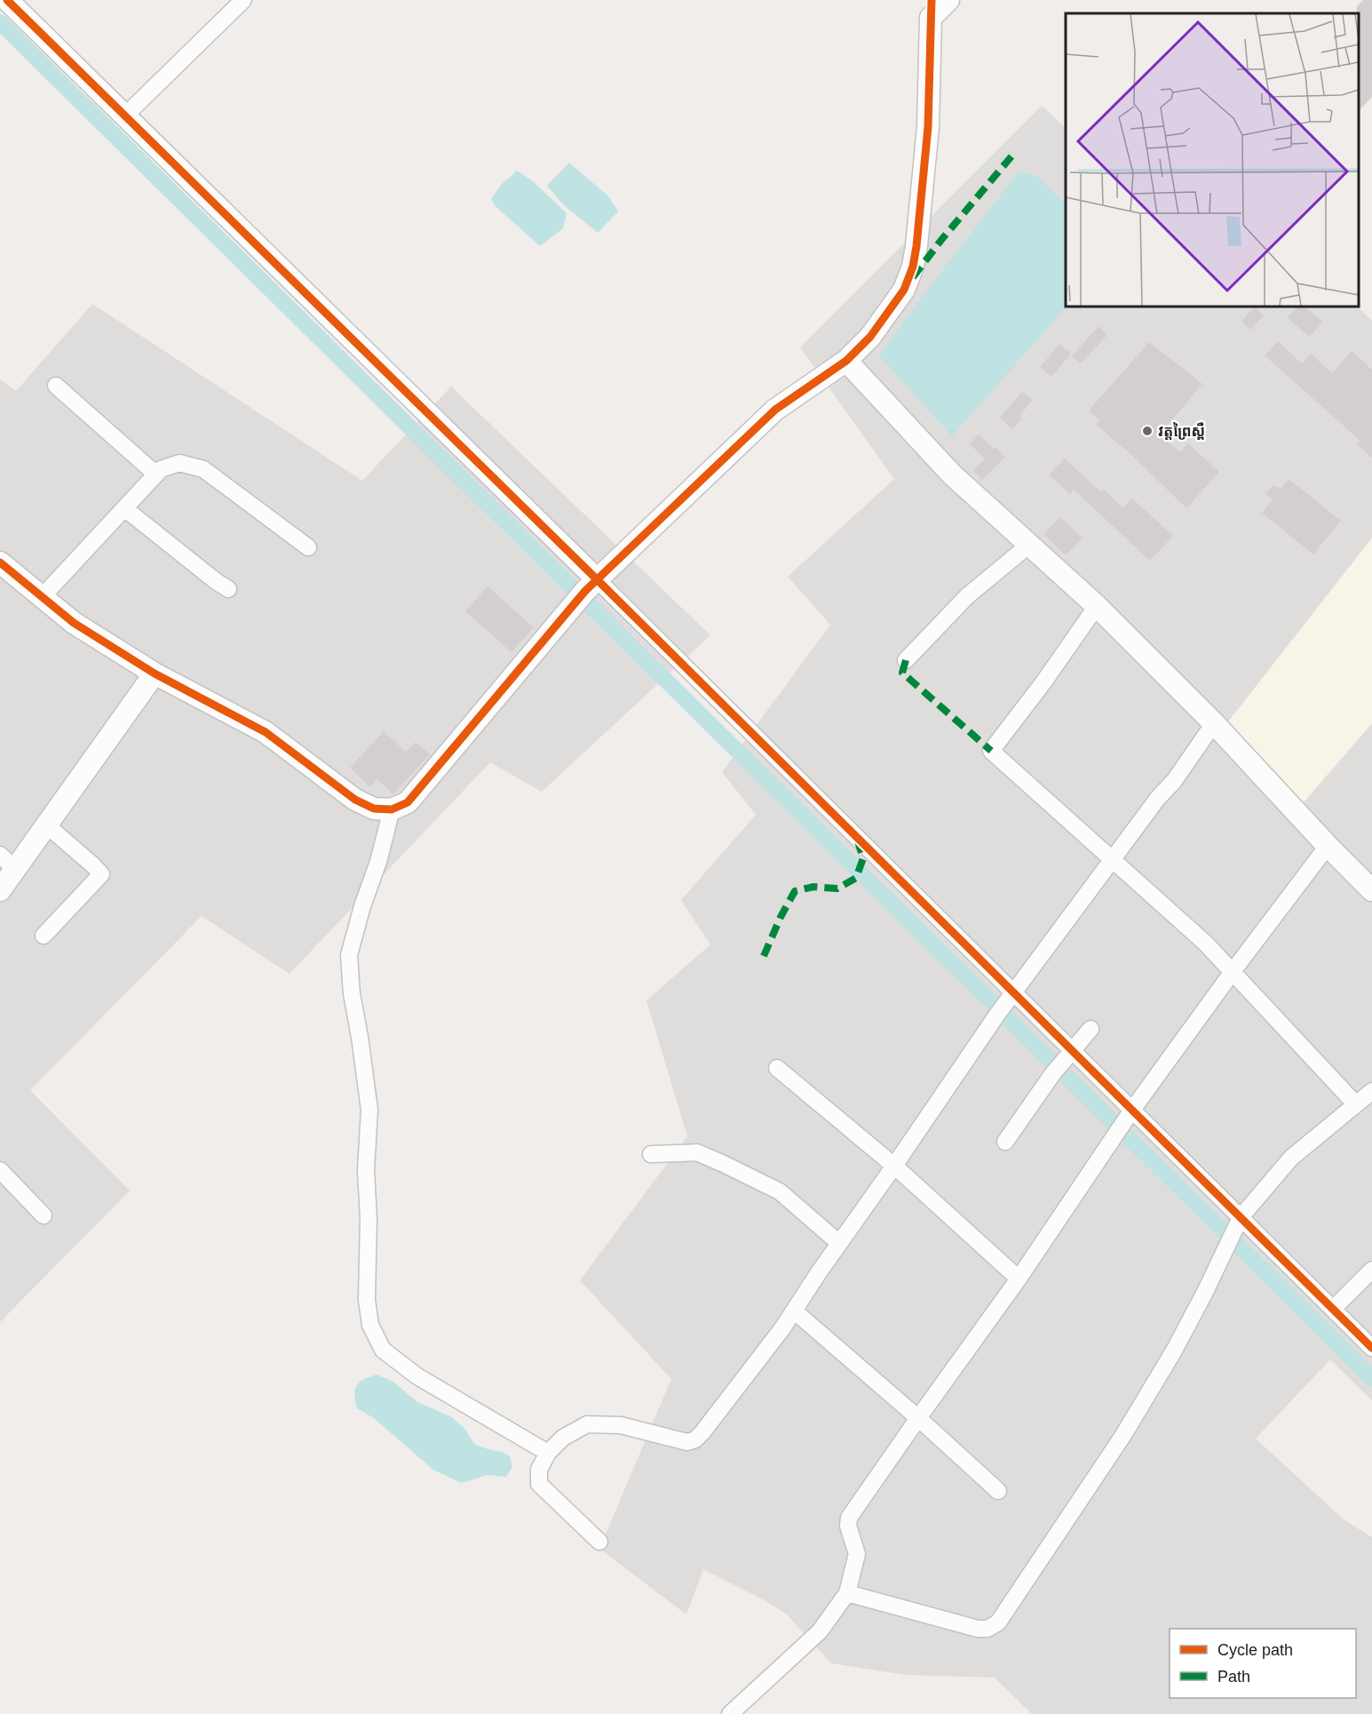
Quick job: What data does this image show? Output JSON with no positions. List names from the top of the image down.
{
  "places": ["វត្តព្រៃស្ពឺ"],
  "legend": ["Cycle path", "Path"]
}
